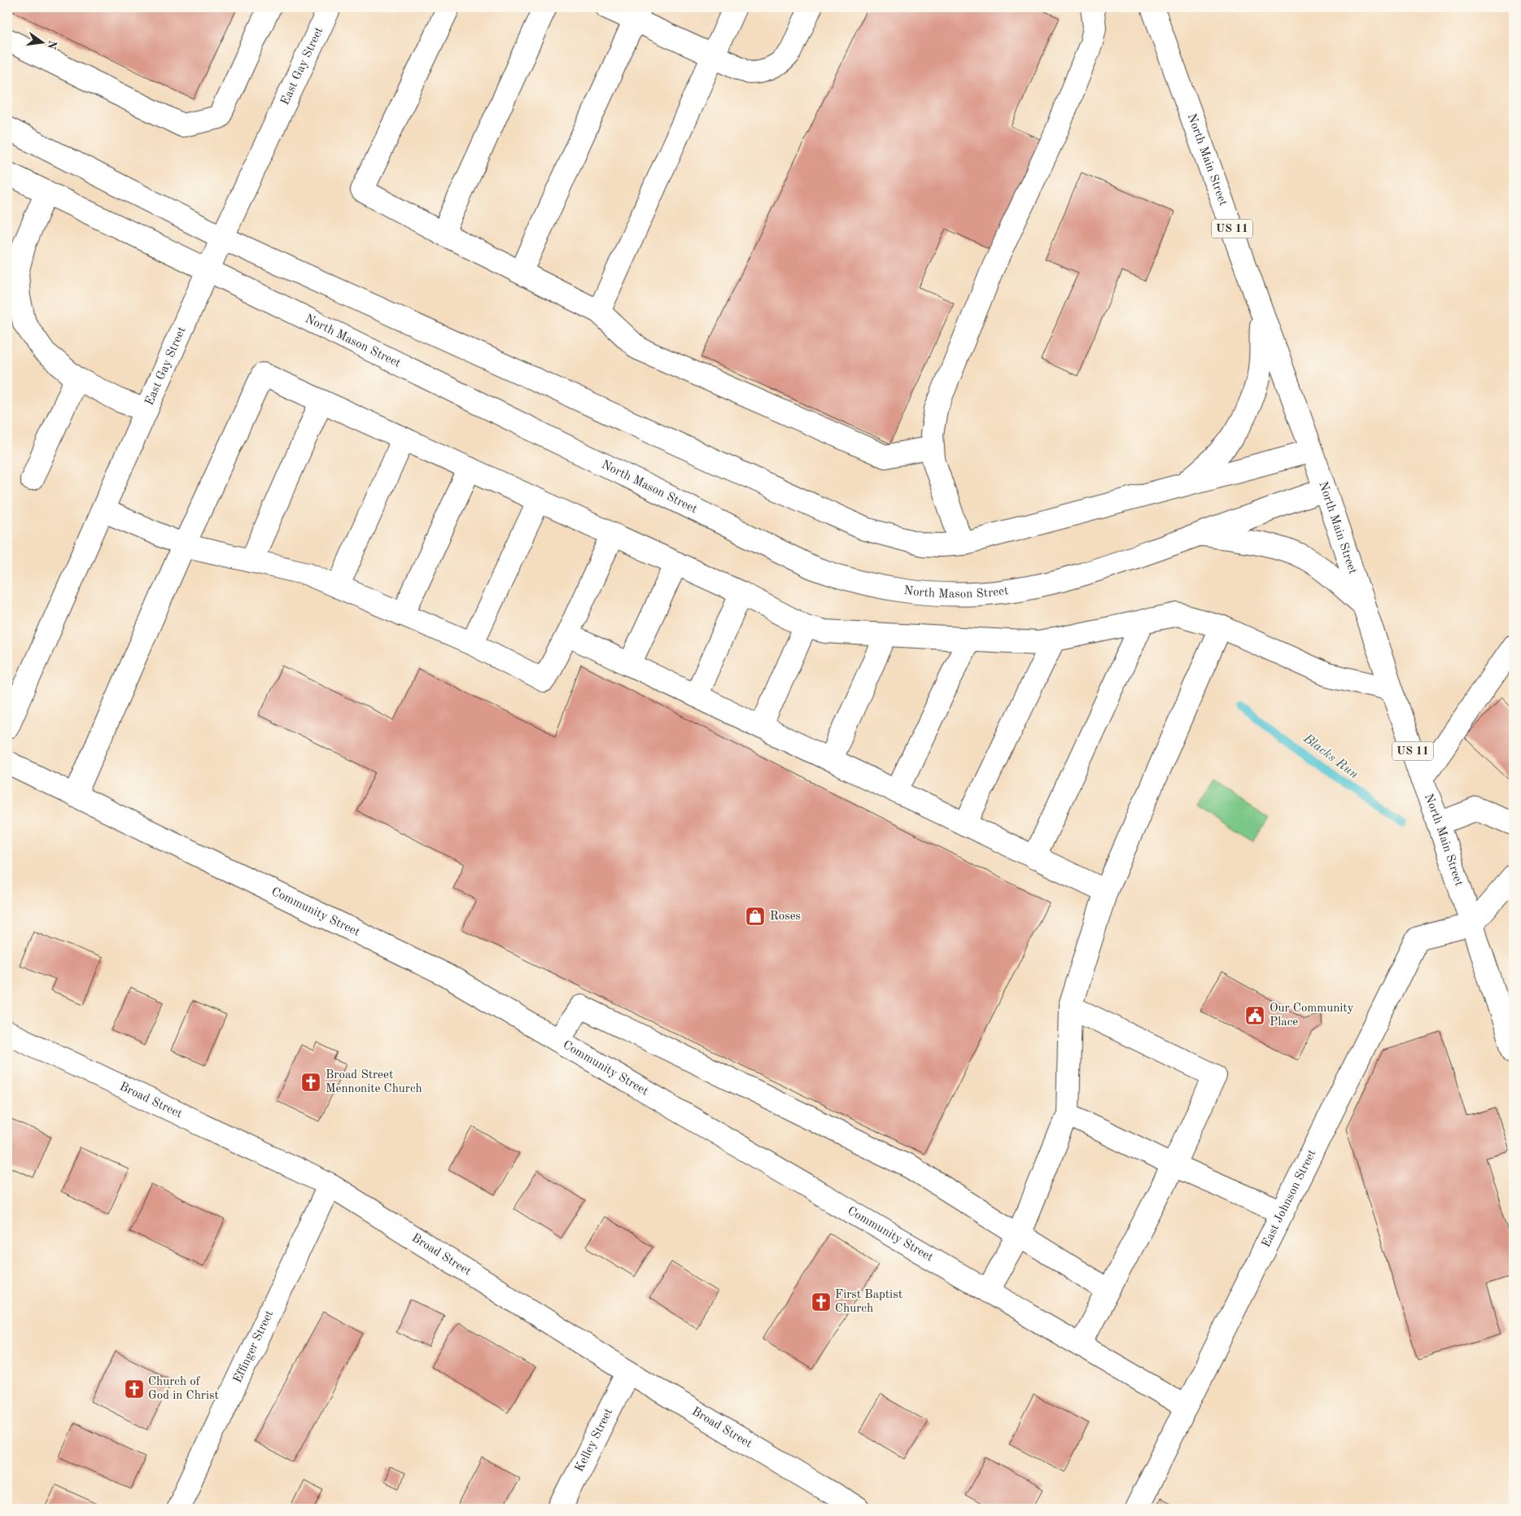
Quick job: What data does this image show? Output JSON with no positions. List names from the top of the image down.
{
  "streets": {
    "street": [
      "East Gay Street",
      "North Main Street",
      "US 11",
      "North Mason Street",
      "Community Street",
      "Broad Street",
      "East Johnson Street",
      "Effinger Street",
      "Kelley Street"
    ]
  },
  "crossings": [
    ["East Gay Street", "North Mason Street"],
    ["North Main Street", "North Mason Street"],
    ["North Main Street", "East Johnson Street"],
    ["Community Street", "East Johnson Street"],
    ["Broad Street", "Effinger Street"],
    ["Broad Street", "Kelley Street"]
  ],
  "water": ["Blacks Run"],
  "places": {
    "shop": ["Roses"],
    "public building": ["Our Community Place"],
    "church": ["Broad Street Mennonite Church", "First Baptist Church", "Church of God in Christ"]
  },
  "north": "right"
}
